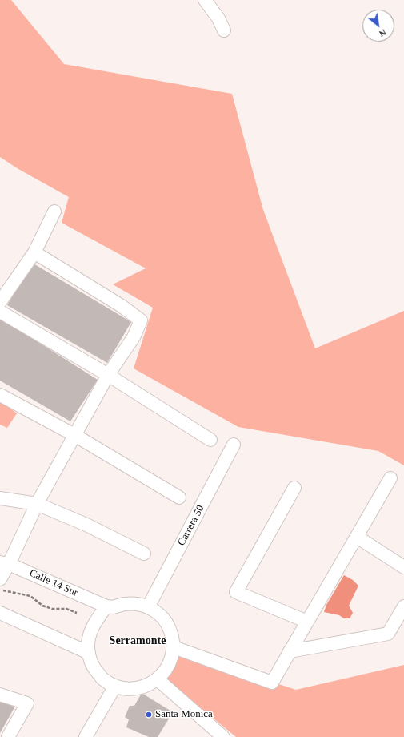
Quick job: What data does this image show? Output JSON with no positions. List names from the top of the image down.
{
  "streets": {
    "street": ["Carrera 50", "Calle 14 Sur"]
  },
  "crossings": [
    ["Carrera 50", "Calle 14 Sur"]
  ],
  "districts": ["Serramonte"],
  "places": ["Santa Monica"],
  "north": "bottom right"
}
